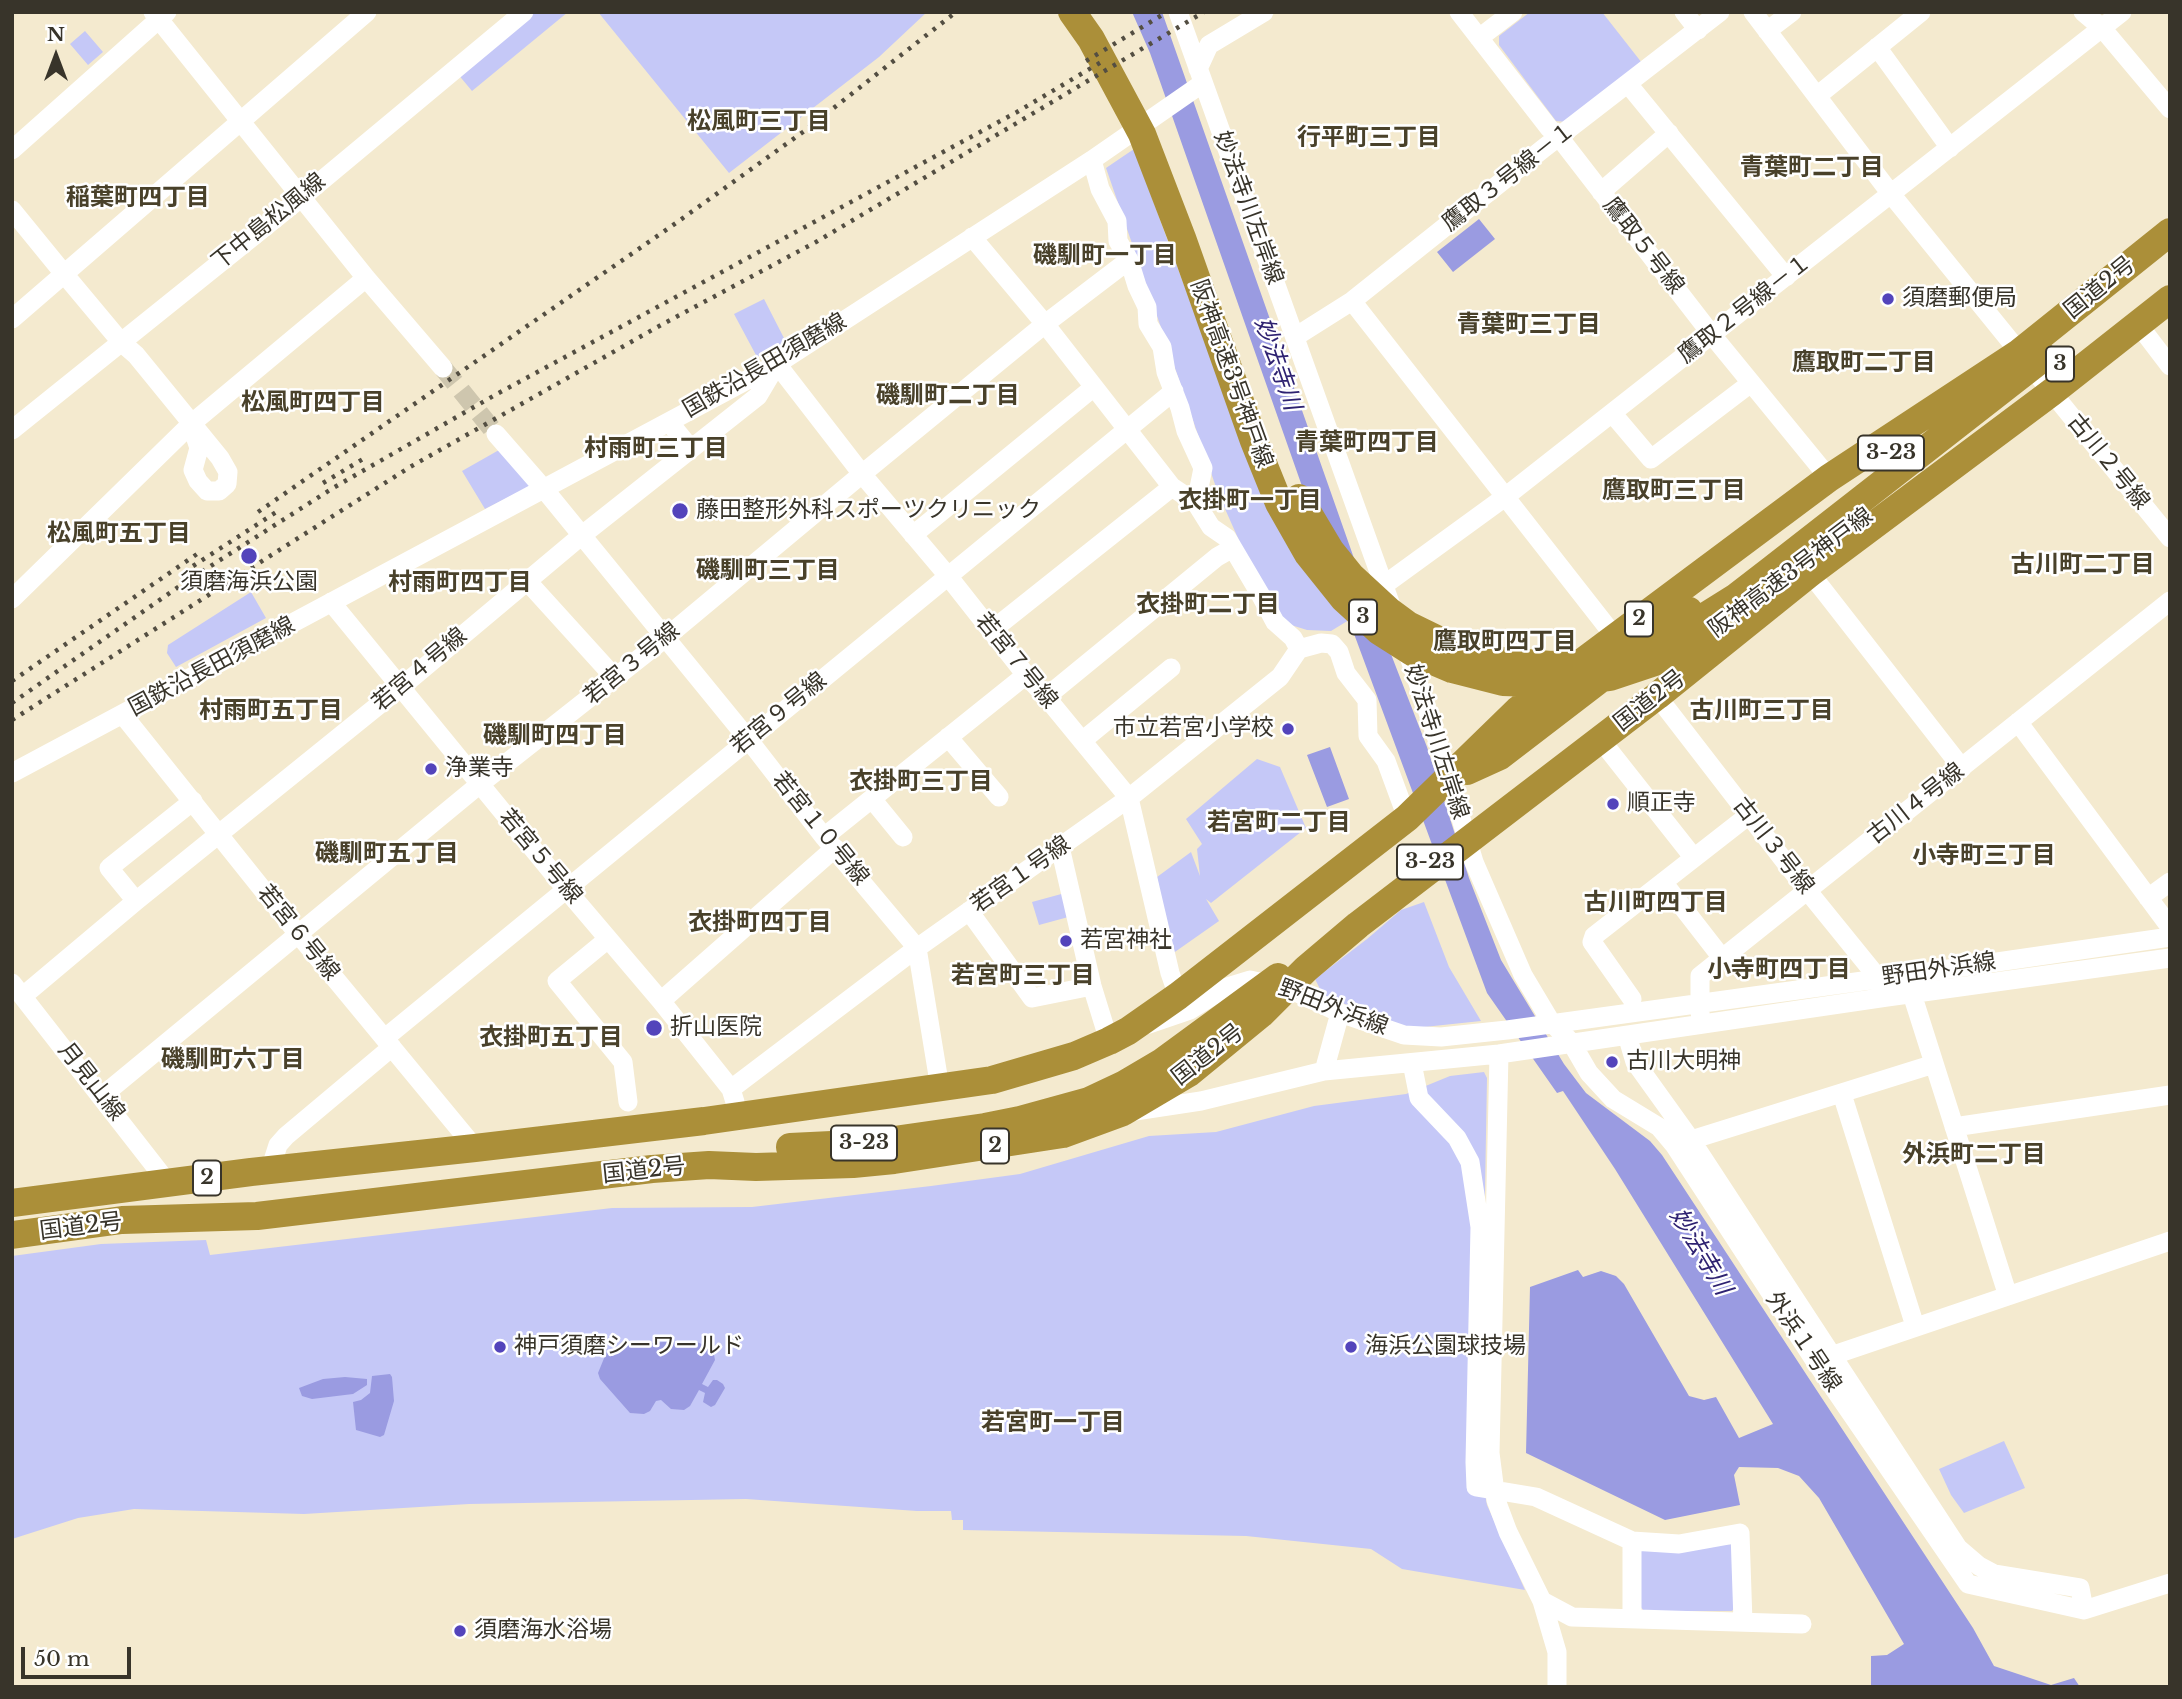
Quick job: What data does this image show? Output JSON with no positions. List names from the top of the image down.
{
  "streets": {
    "highway": [
      "国道2号",
      "3",
      "阪神高速3号神戸線",
      "3-23",
      "2"
    ],
    "street": [
      "鷹取３号線－１",
      "妙法寺川左岸線",
      "下中島松風線",
      "鷹取５号線",
      "鷹取２号線－１",
      "国鉄沿長田須磨線",
      "古川２号線",
      "若宮７号線",
      "若宮３号線",
      "若宮４号線",
      "若宮９号線",
      "古川４号線",
      "若宮１０号線",
      "古川３号線",
      "若宮５号線",
      "若宮１号線",
      "若宮６号線",
      "野田外浜線",
      "月見山線",
      "外浜１号線"
    ]
  },
  "crossings": [
    ["鷹取３号線－１", "妙法寺川左岸線"],
    ["鷹取３号線－１", "鷹取５号線"],
    ["妙法寺川左岸線", "国道2号"],
    ["妙法寺川左岸線", "鷹取２号線－１"],
    ["妙法寺川左岸線", "国鉄沿長田須磨線"],
    ["妙法寺川左岸線", "3-23"],
    ["妙法寺川左岸線", "野田外浜線"],
    ["妙法寺川左岸線", "外浜１号線"],
    ["鷹取５号線", "国道2号"],
    ["鷹取５号線", "鷹取２号線－１"],
    ["国道2号", "3-23"],
    ["国道2号", "古川２号線"],
    ["国道2号", "2"],
    ["国道2号", "若宮７号線"],
    ["国道2号", "若宮９号線"],
    ["国道2号", "若宮１０号線"],
    ["国道2号", "古川３号線"],
    ["国道2号", "若宮５号線"],
    ["国道2号", "若宮６号線"],
    ["国道2号", "野田外浜線"],
    ["国道2号", "月見山線"],
    ["鷹取２号線－１", "古川２号線"],
    ["国鉄沿長田須磨線", "若宮７号線"],
    ["国鉄沿長田須磨線", "若宮４号線"],
    ["国鉄沿長田須磨線", "若宮１０号線"],
    ["国鉄沿長田須磨線", "若宮５号線"],
    ["国鉄沿長田須磨線", "若宮６号線"],
    ["阪神高速3号神戸線", "3-23"],
    ["2", "月見山線"],
    ["若宮７号線", "若宮３号線"],
    ["若宮７号線", "若宮４号線"],
    ["若宮７号線", "若宮９号線"],
    ["若宮７号線", "若宮１号線"],
    ["若宮３号線", "若宮１０号線"],
    ["若宮３号線", "若宮５号線"],
    ["若宮３号線", "若宮６号線"],
    ["若宮３号線", "月見山線"],
    ["若宮４号線", "若宮１０号線"],
    ["若宮４号線", "若宮５号線"],
    ["若宮４号線", "若宮６号線"],
    ["若宮４号線", "月見山線"],
    ["若宮９号線", "若宮１０号線"],
    ["若宮９号線", "若宮５号線"],
    ["若宮９号線", "若宮６号線"],
    ["古川４号線", "古川３号線"],
    ["古川４号線", "野田外浜線"],
    ["若宮１０号線", "若宮１号線"],
    ["古川３号線", "野田外浜線"],
    ["若宮５号線", "若宮１号線"],
    ["野田外浜線", "外浜１号線"]
  ],
  "districts": [
    "松風町三丁目",
    "行平町三丁目",
    "青葉町二丁目",
    "稲葉町四丁目",
    "磯馴町一丁目",
    "青葉町三丁目",
    "鷹取町二丁目",
    "磯馴町二丁目",
    "松風町四丁目",
    "青葉町四丁目",
    "村雨町三丁目",
    "鷹取町三丁目",
    "衣掛町一丁目",
    "松風町五丁目",
    "古川町二丁目",
    "磯馴町三丁目",
    "村雨町四丁目",
    "衣掛町二丁目",
    "鷹取町四丁目",
    "村雨町五丁目",
    "古川町三丁目",
    "磯馴町四丁目",
    "衣掛町三丁目",
    "若宮町二丁目",
    "磯馴町五丁目",
    "小寺町三丁目",
    "古川町四丁目",
    "衣掛町四丁目",
    "小寺町四丁目",
    "若宮町三丁目",
    "衣掛町五丁目",
    "磯馴町六丁目",
    "外浜町二丁目",
    "若宮町一丁目"
  ],
  "water": ["妙法寺川"],
  "places": [
    "須磨郵便局",
    "藤田整形外科スポーツクリニック",
    "須磨海浜公園",
    "市立若宮小学校",
    "浄業寺",
    "順正寺",
    "若宮神社",
    "折山医院",
    "古川大明神",
    "神戸須磨シーワールド",
    "海浜公園球技場",
    "須磨海水浴場"
  ],
  "scale_bar": "50 m",
  "north": "top"
}
